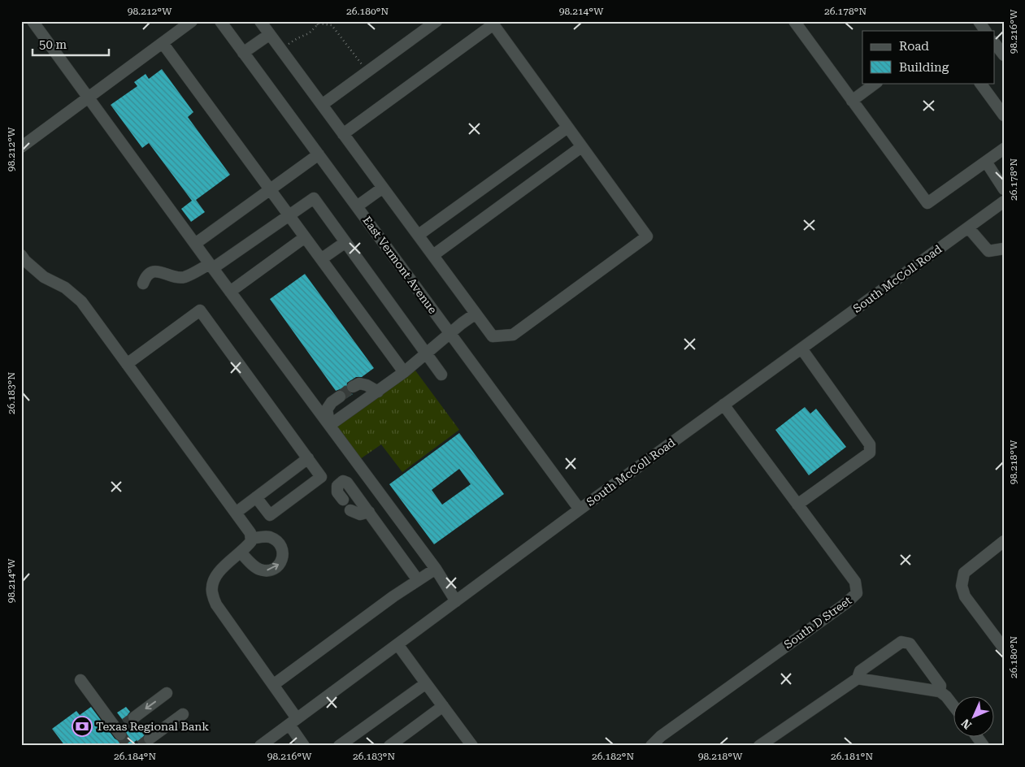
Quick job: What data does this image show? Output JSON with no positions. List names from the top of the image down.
{
  "streets": {
    "street": ["East Vermont Avenue", "South McColl Road", "South D Street"]
  },
  "crossings": [
    ["East Vermont Avenue", "South McColl Road"],
    ["South McColl Road", "South D Street"]
  ],
  "places": {
    "bank": ["Texas Regional Bank"]
  },
  "legend": ["Road", "Building"],
  "scale_bar": "50 m",
  "north": "bottom left",
  "coordinates": [
    "98.212°W",
    "26.180°N",
    "98.214°W",
    "26.178°N",
    "98.216°W",
    "26.183°N",
    "98.218°W",
    "26.184°N",
    "26.182°N",
    "26.181°N"
  ]
}
